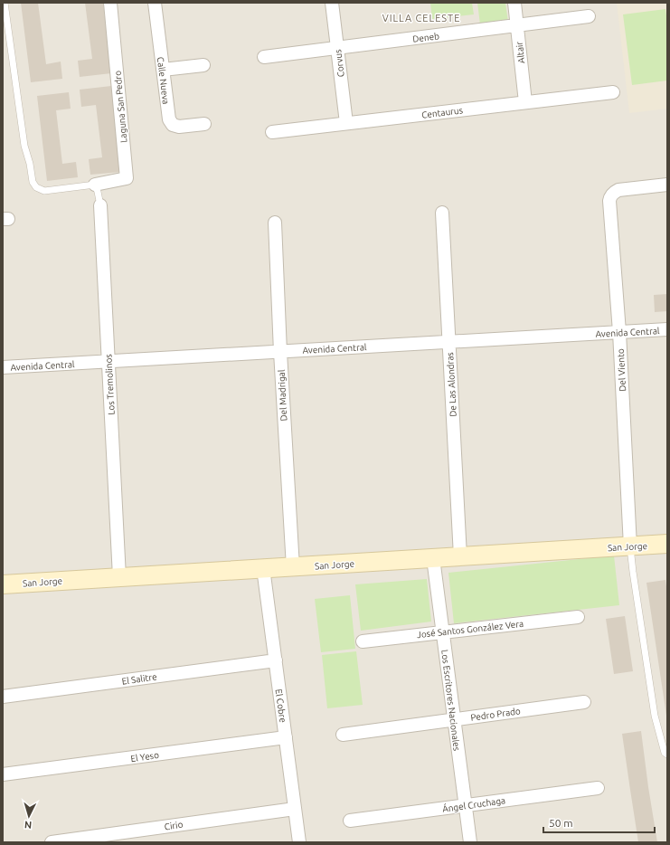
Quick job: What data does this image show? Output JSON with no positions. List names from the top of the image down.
{
  "streets": {
    "street": [
      "Deneb",
      "Altair",
      "Corvus",
      "Calle Nueva",
      "Laguna San Pedro",
      "Centaurus",
      "Avenida Central",
      "Del Viento",
      "Los Tremolinos",
      "De Las Alondras",
      "Del Madrigal",
      "San Jorge",
      "José Santos González Vera",
      "El Salitre",
      "Los Escritores Nacionales",
      "El Cobre",
      "Pedro Prado",
      "El Yeso",
      "Ángel Cruchaga",
      "Cirio"
    ]
  },
  "crossings": [
    ["Deneb", "Altair"],
    ["Deneb", "Corvus"],
    ["Altair", "Centaurus"],
    ["Corvus", "Centaurus"],
    ["Laguna San Pedro", "Los Tremolinos"],
    ["Avenida Central", "Del Viento"],
    ["Avenida Central", "Los Tremolinos"],
    ["Avenida Central", "De Las Alondras"],
    ["Avenida Central", "Del Madrigal"],
    ["Del Viento", "San Jorge"],
    ["Los Tremolinos", "San Jorge"],
    ["De Las Alondras", "San Jorge"],
    ["Del Madrigal", "San Jorge"],
    ["San Jorge", "Los Escritores Nacionales"],
    ["San Jorge", "El Cobre"],
    ["José Santos González Vera", "Los Escritores Nacionales"],
    ["El Salitre", "El Cobre"],
    ["Los Escritores Nacionales", "Pedro Prado"],
    ["Los Escritores Nacionales", "Ángel Cruchaga"],
    ["El Cobre", "El Yeso"],
    ["El Cobre", "Cirio"]
  ],
  "districts": ["VILLA CELESTE"],
  "scale_bar": "50 m",
  "north": "bottom"
}
